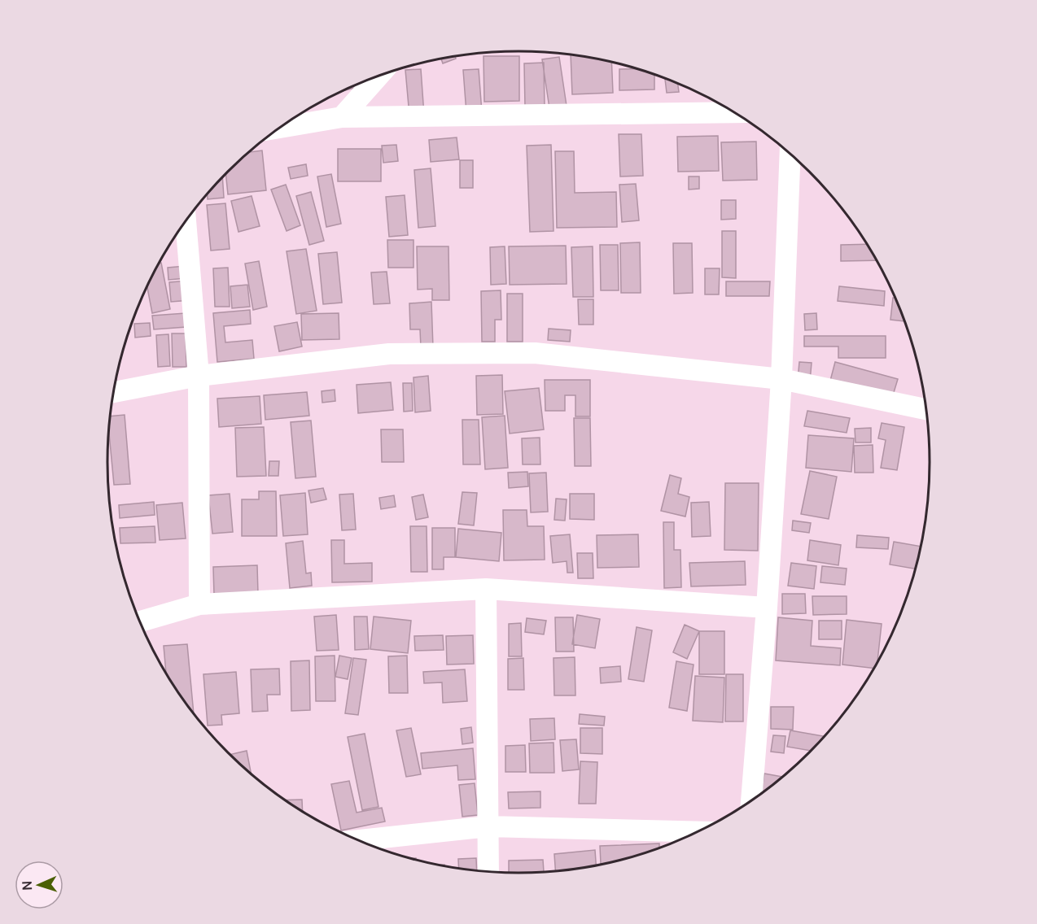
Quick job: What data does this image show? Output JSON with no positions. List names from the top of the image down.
{
  "north": "left"
}
